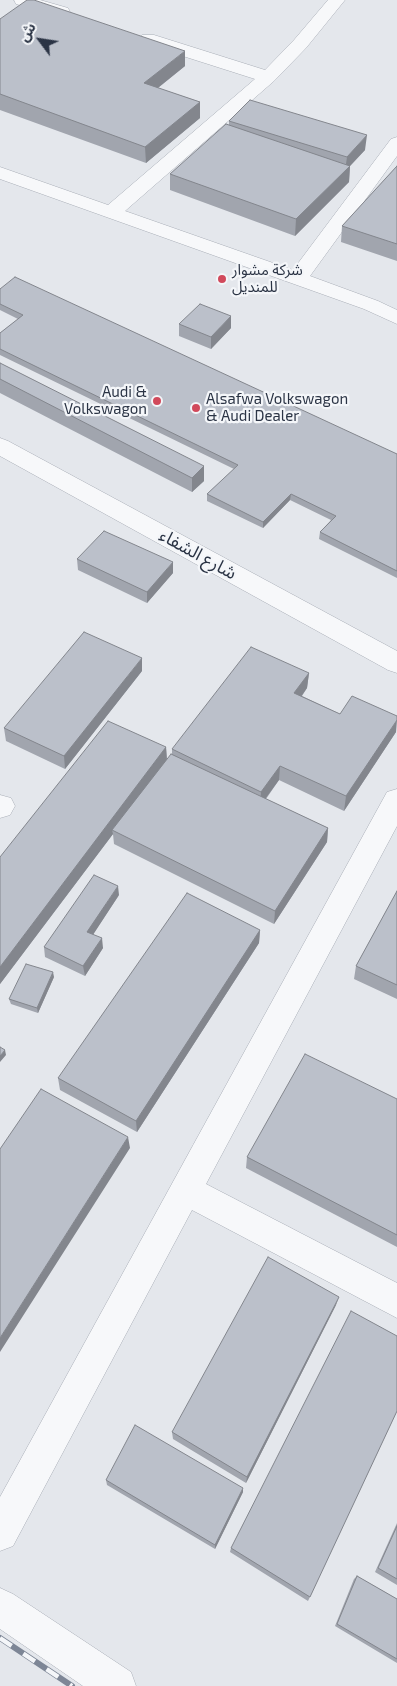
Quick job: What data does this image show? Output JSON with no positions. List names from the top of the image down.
{
  "streets": {
    "street": ["شارع الشفاء"]
  },
  "places": ["شركة مشوار للمنديل", "Audi & Volkswagon", "Alsafwa Volkswagon & Audi Dealer"],
  "north": "top left"
}
